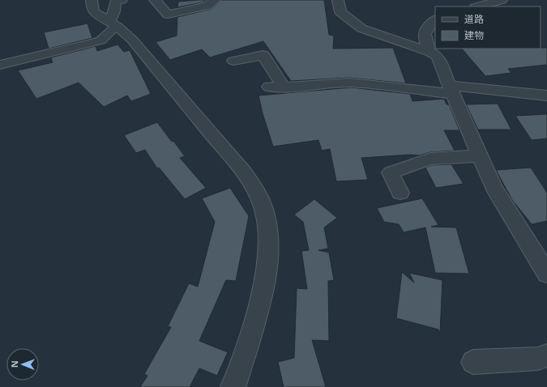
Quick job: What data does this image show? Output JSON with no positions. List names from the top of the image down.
{
  "legend": ["道路", "建物"],
  "north": "left"
}
